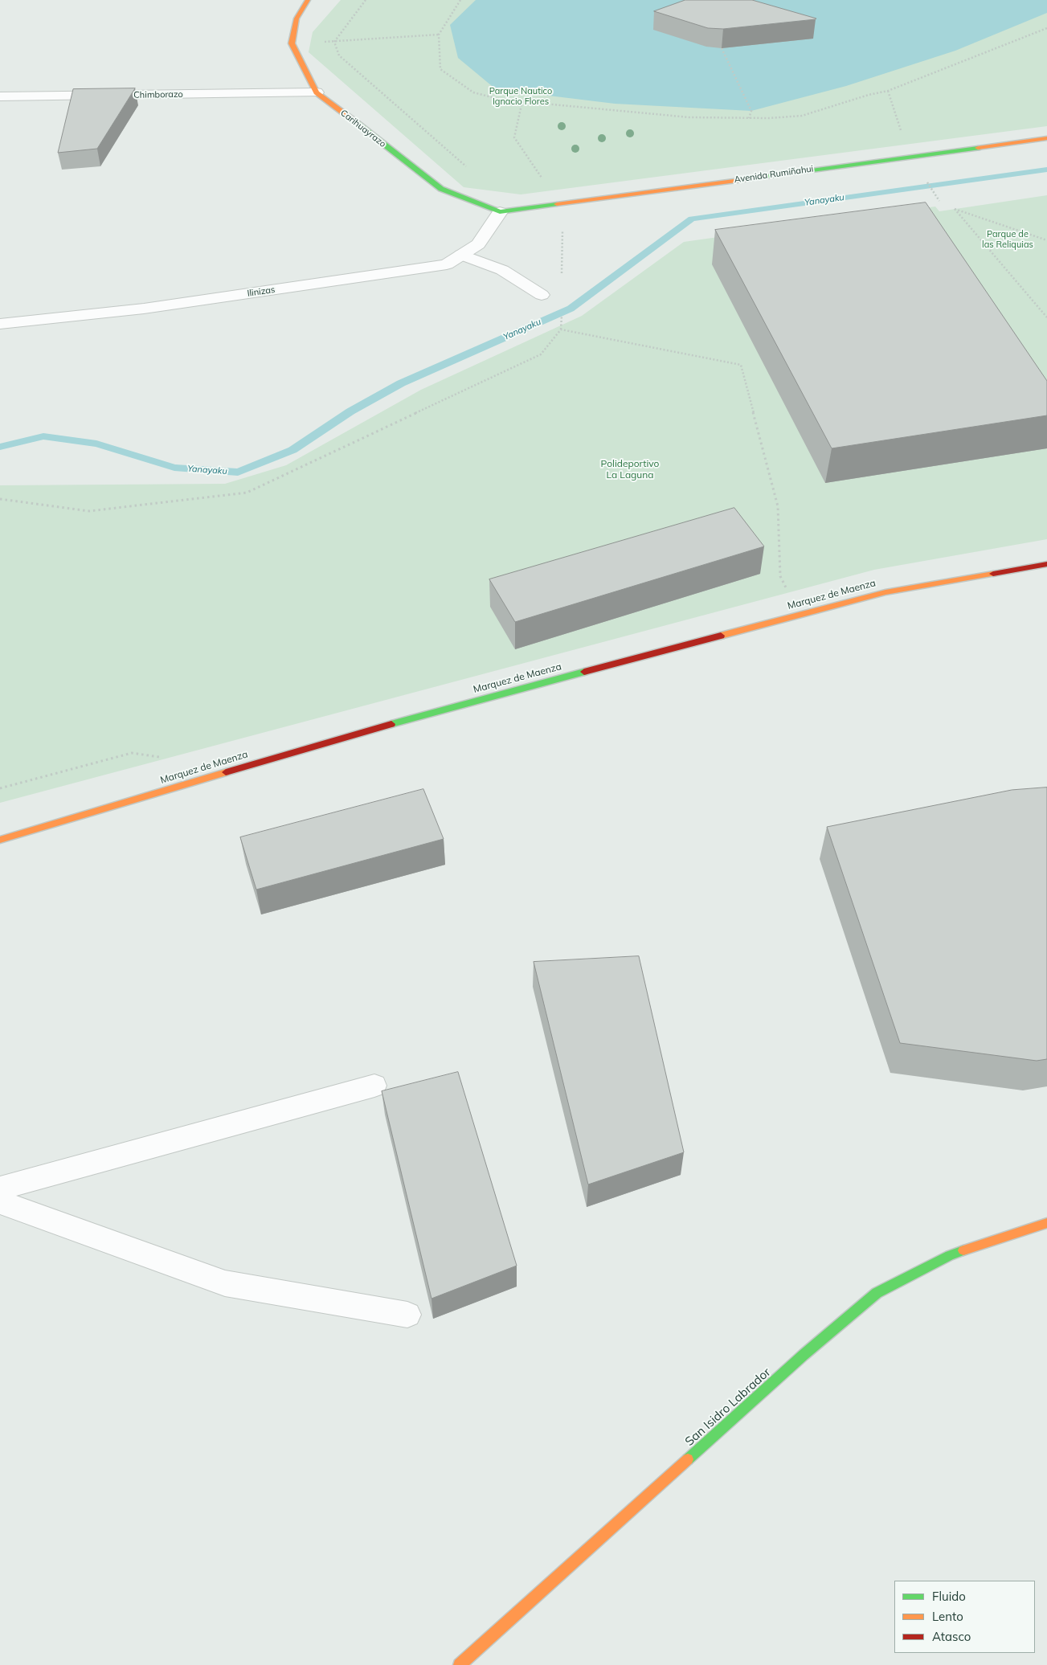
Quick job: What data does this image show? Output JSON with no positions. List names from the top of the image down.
{
  "streets": {
    "street": [
      "Chimborazo",
      "Carihuayrazo",
      "Avenida Rumiñahui",
      "Ilinizas",
      "Marquez de Maenza",
      "San Isidro Labrador"
    ]
  },
  "crossings": [
    ["Chimborazo", "Carihuayrazo"],
    ["Carihuayrazo", "Avenida Rumiñahui"],
    ["Carihuayrazo", "Ilinizas"],
    ["Avenida Rumiñahui", "Ilinizas"]
  ],
  "water": ["Yanayaku"],
  "parks": ["Parque Nautico Ignacio Flores", "Parque de las Reliquias", "Polideportivo La Laguna"],
  "legend": ["Fluido", "Lento", "Atasco"]
}
